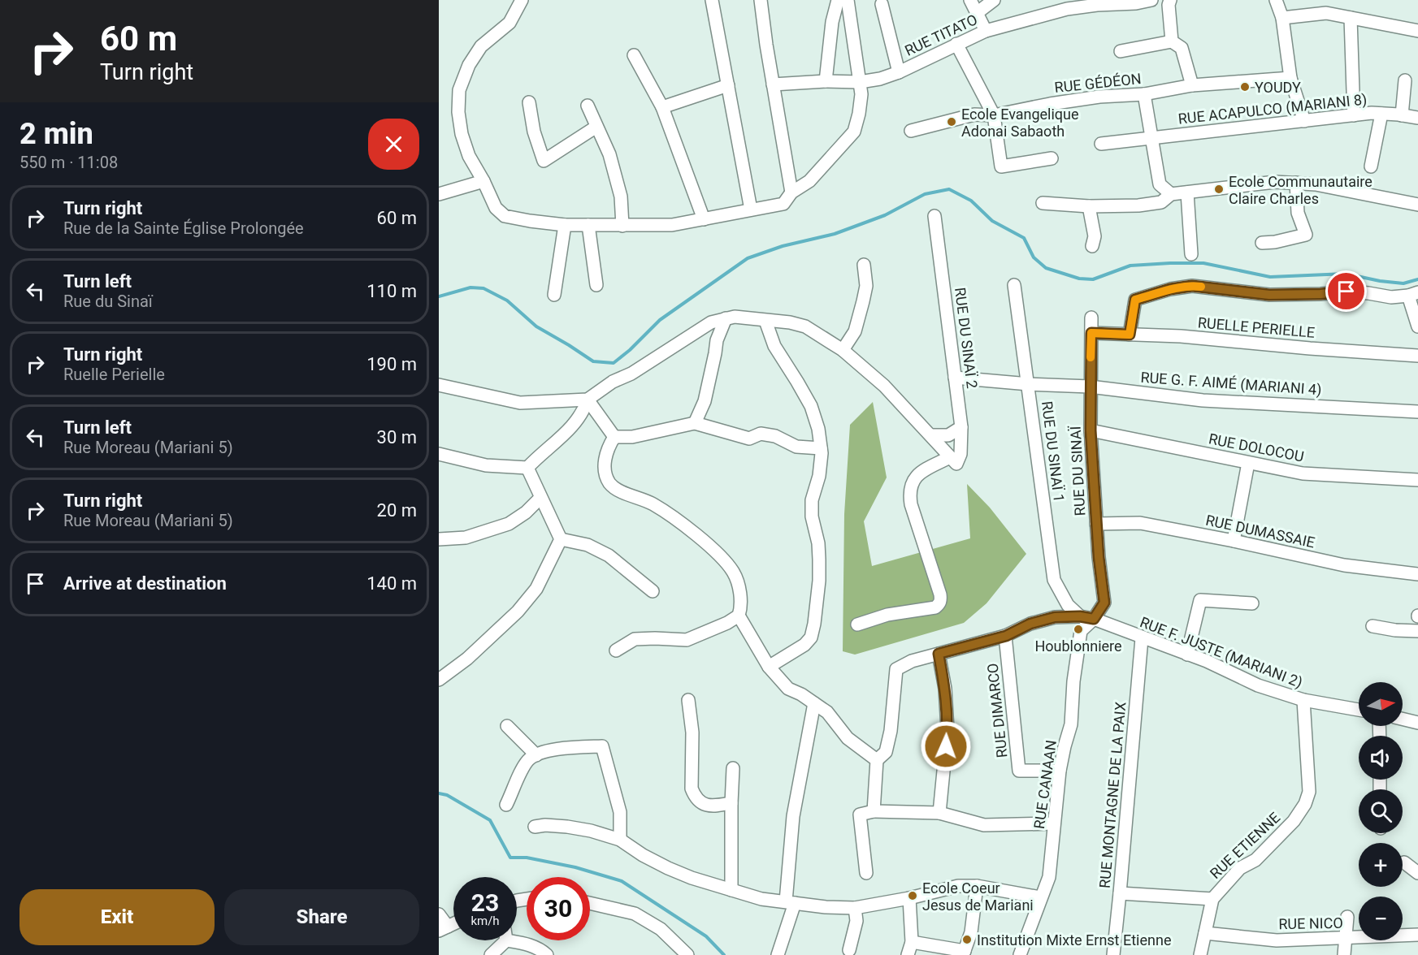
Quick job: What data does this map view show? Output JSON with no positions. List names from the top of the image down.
{
  "streets": {
    "street": [
      "RUE TITATO",
      "RUE GÉDÉON",
      "RUE ACAPULCO (MARIANI 8)",
      "RUELLE PERIELLE",
      "RUE DU SINAÏ 2",
      "RUE G. F. AIMÉ (MARIANI 4)",
      "RUE DOLOCOU",
      "RUE DU SINAÏ 1",
      "RUE DU SINAÏ",
      "RUE DUMASSAIE",
      "RUE F. JUSTE (MARIANI 2)",
      "RUE DIMARCO",
      "RUE CANAAN",
      "RUE MONTAGNE DE LA PAIX",
      "RUE ETIENNE",
      "RUE NICO"
    ]
  },
  "crossings": [
    ["RUELLE PERIELLE", "RUE DU SINAÏ"],
    ["RUE DU SINAÏ 2", "RUE G. F. AIMÉ (MARIANI 4)"],
    ["RUE G. F. AIMÉ (MARIANI 4)", "RUE DU SINAÏ 1"],
    ["RUE G. F. AIMÉ (MARIANI 4)", "RUE DU SINAÏ"],
    ["RUE DOLOCOU", "RUE DU SINAÏ"],
    ["RUE DU SINAÏ 1", "RUE F. JUSTE (MARIANI 2)"],
    ["RUE DU SINAÏ", "RUE DUMASSAIE"],
    ["RUE DU SINAÏ", "RUE F. JUSTE (MARIANI 2)"],
    ["RUE DU SINAÏ", "RUE CANAAN"],
    ["RUE F. JUSTE (MARIANI 2)", "RUE DIMARCO"],
    ["RUE F. JUSTE (MARIANI 2)", "RUE CANAAN"],
    ["RUE F. JUSTE (MARIANI 2)", "RUE MONTAGNE DE LA PAIX"],
    ["RUE F. JUSTE (MARIANI 2)", "RUE ETIENNE"],
    ["RUE DIMARCO", "RUE CANAAN"],
    ["RUE ETIENNE", "RUE NICO"]
  ],
  "places": [
    "YOUDY",
    "Ecole Evangelique Adonai Sabaoth",
    "Ecole Communautaire Claire Charles",
    "Houblonniere",
    "Ecole Coeur Jesus de Mariani",
    "Institution Mixte Ernst Etienne"
  ],
  "north": "right",
  "page": {
    "turn": ["60 m", "Turn right"],
    "heading": ["2 min", "550 m · 11:08"],
    "list": [
      {
        "name": "Turn right",
        "note": "Rue de la Sainte Église Prolongée",
        "value": "60 m"
      },
      {
        "name": "Turn left",
        "note": "Rue du Sinaï",
        "value": "110 m"
      },
      {
        "name": "Turn right",
        "note": "Ruelle Perielle",
        "value": "190 m"
      },
      {
        "name": "Turn left",
        "note": "Rue Moreau (Mariani 5)",
        "value": "30 m"
      },
      {
        "name": "Turn right",
        "note": "Rue Moreau (Mariani 5)",
        "value": "20 m"
      },
      {
        "name": "Arrive at destination",
        "value": "140 m"
      }
    ],
    "map_buttons": ["+", "−"],
    "speed": "23 km/h",
    "limit": "30",
    "buttons": ["Exit", "Share"]
  }
}
